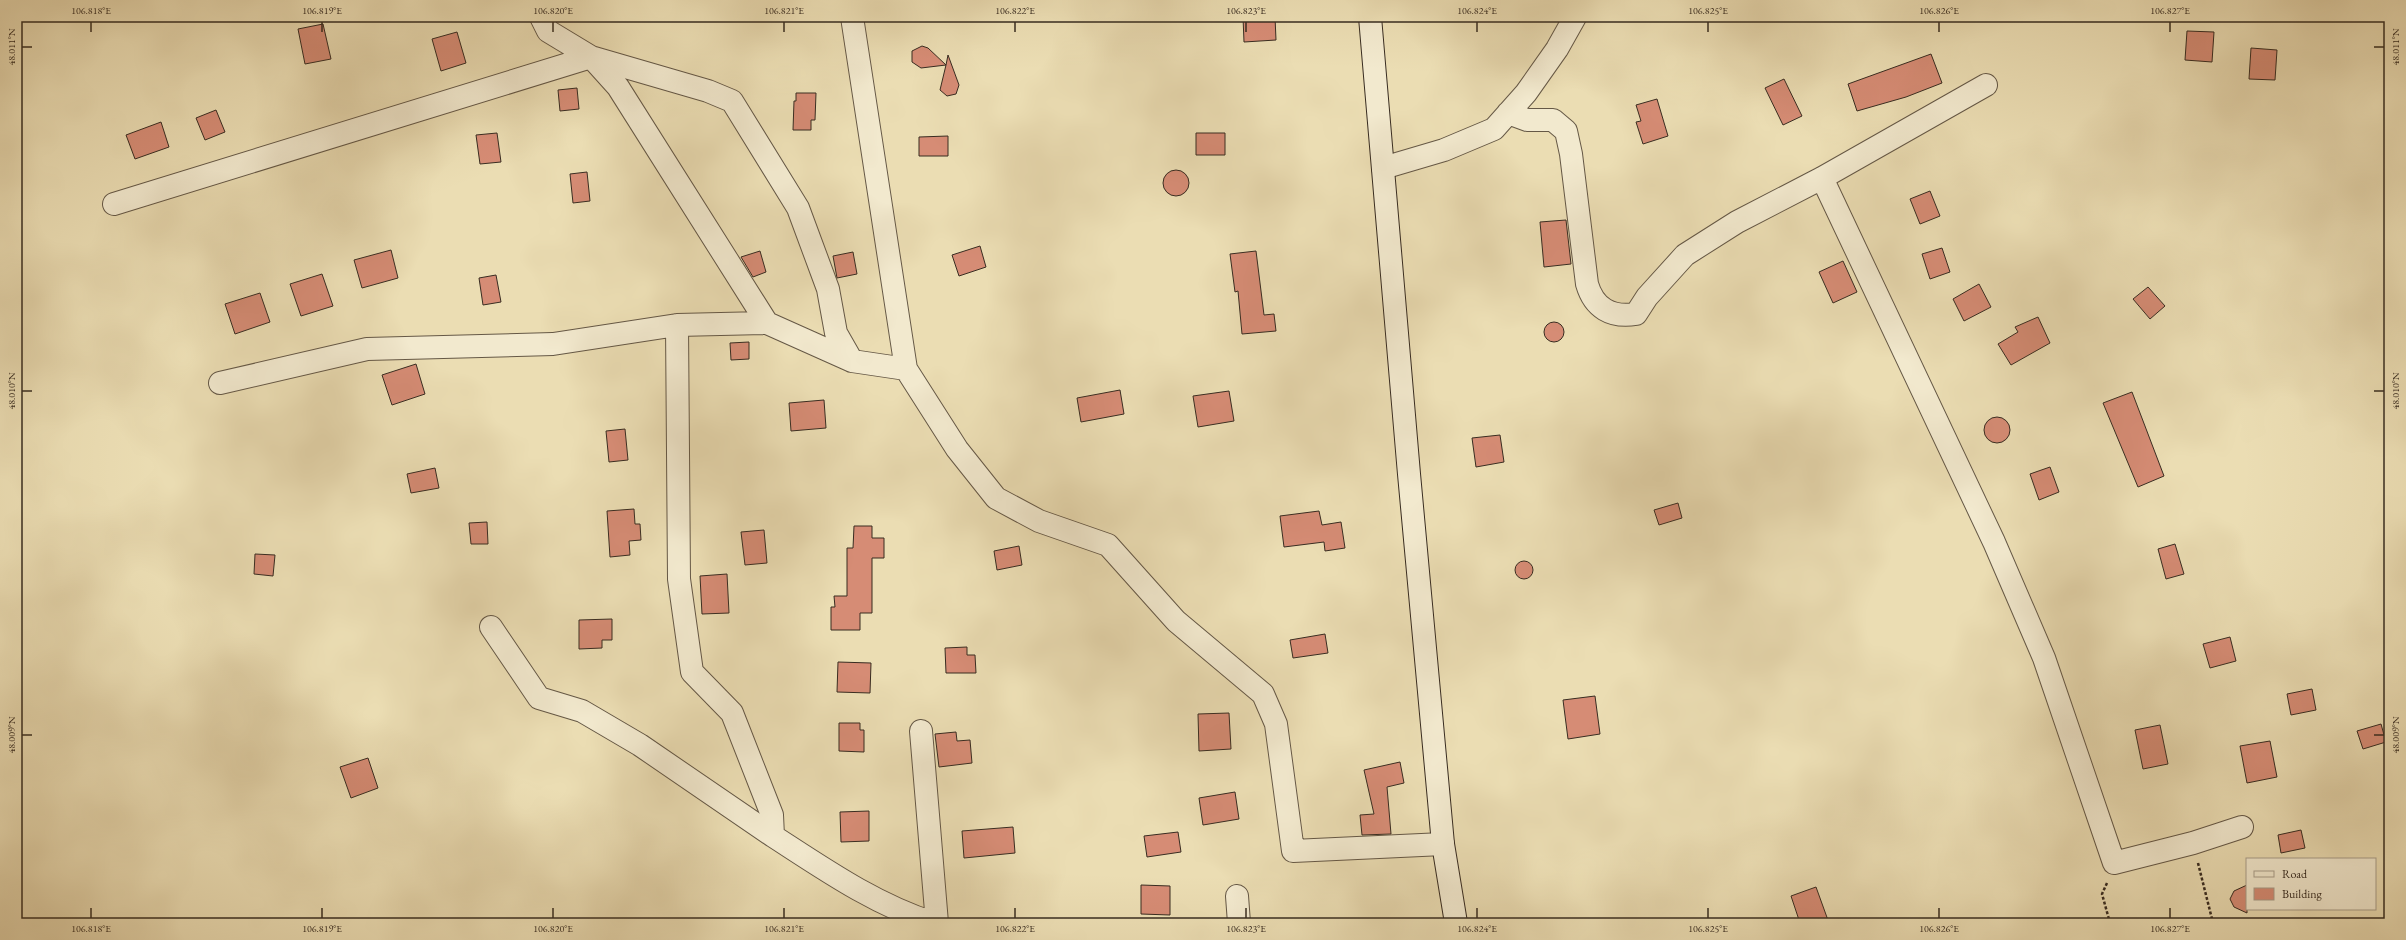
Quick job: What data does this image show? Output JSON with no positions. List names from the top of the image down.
{
  "legend": ["Road", "Building"],
  "coordinates": [
    "106.818°E",
    "106.819°E",
    "106.820°E",
    "106.821°E",
    "106.822°E",
    "106.823°E",
    "106.824°E",
    "106.825°E",
    "106.826°E",
    "106.827°E",
    "48.011°N",
    "48.010°N",
    "48.009°N"
  ]
}
